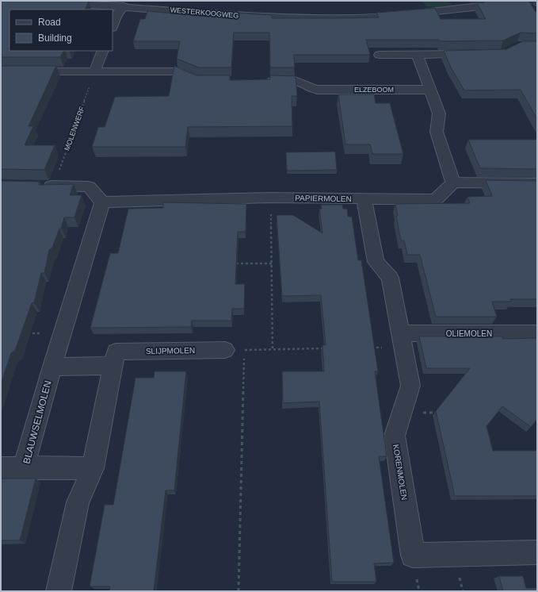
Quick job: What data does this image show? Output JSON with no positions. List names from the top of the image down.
{
  "streets": {
    "street": [
      "WESTERKOOGWEG",
      "ELZEBOOM",
      "PAPIERMOLEN",
      "OLIEMOLEN",
      "SLIJPMOLEN",
      "BLAUWSELMOLEN",
      "KORENMOLEN"
    ],
    "path": ["MOLENWERF"]
  },
  "crossings": [
    ["PAPIERMOLEN", "BLAUWSELMOLEN"],
    ["PAPIERMOLEN", "KORENMOLEN"],
    ["OLIEMOLEN", "KORENMOLEN"]
  ],
  "legend": ["Road", "Building"]
}
